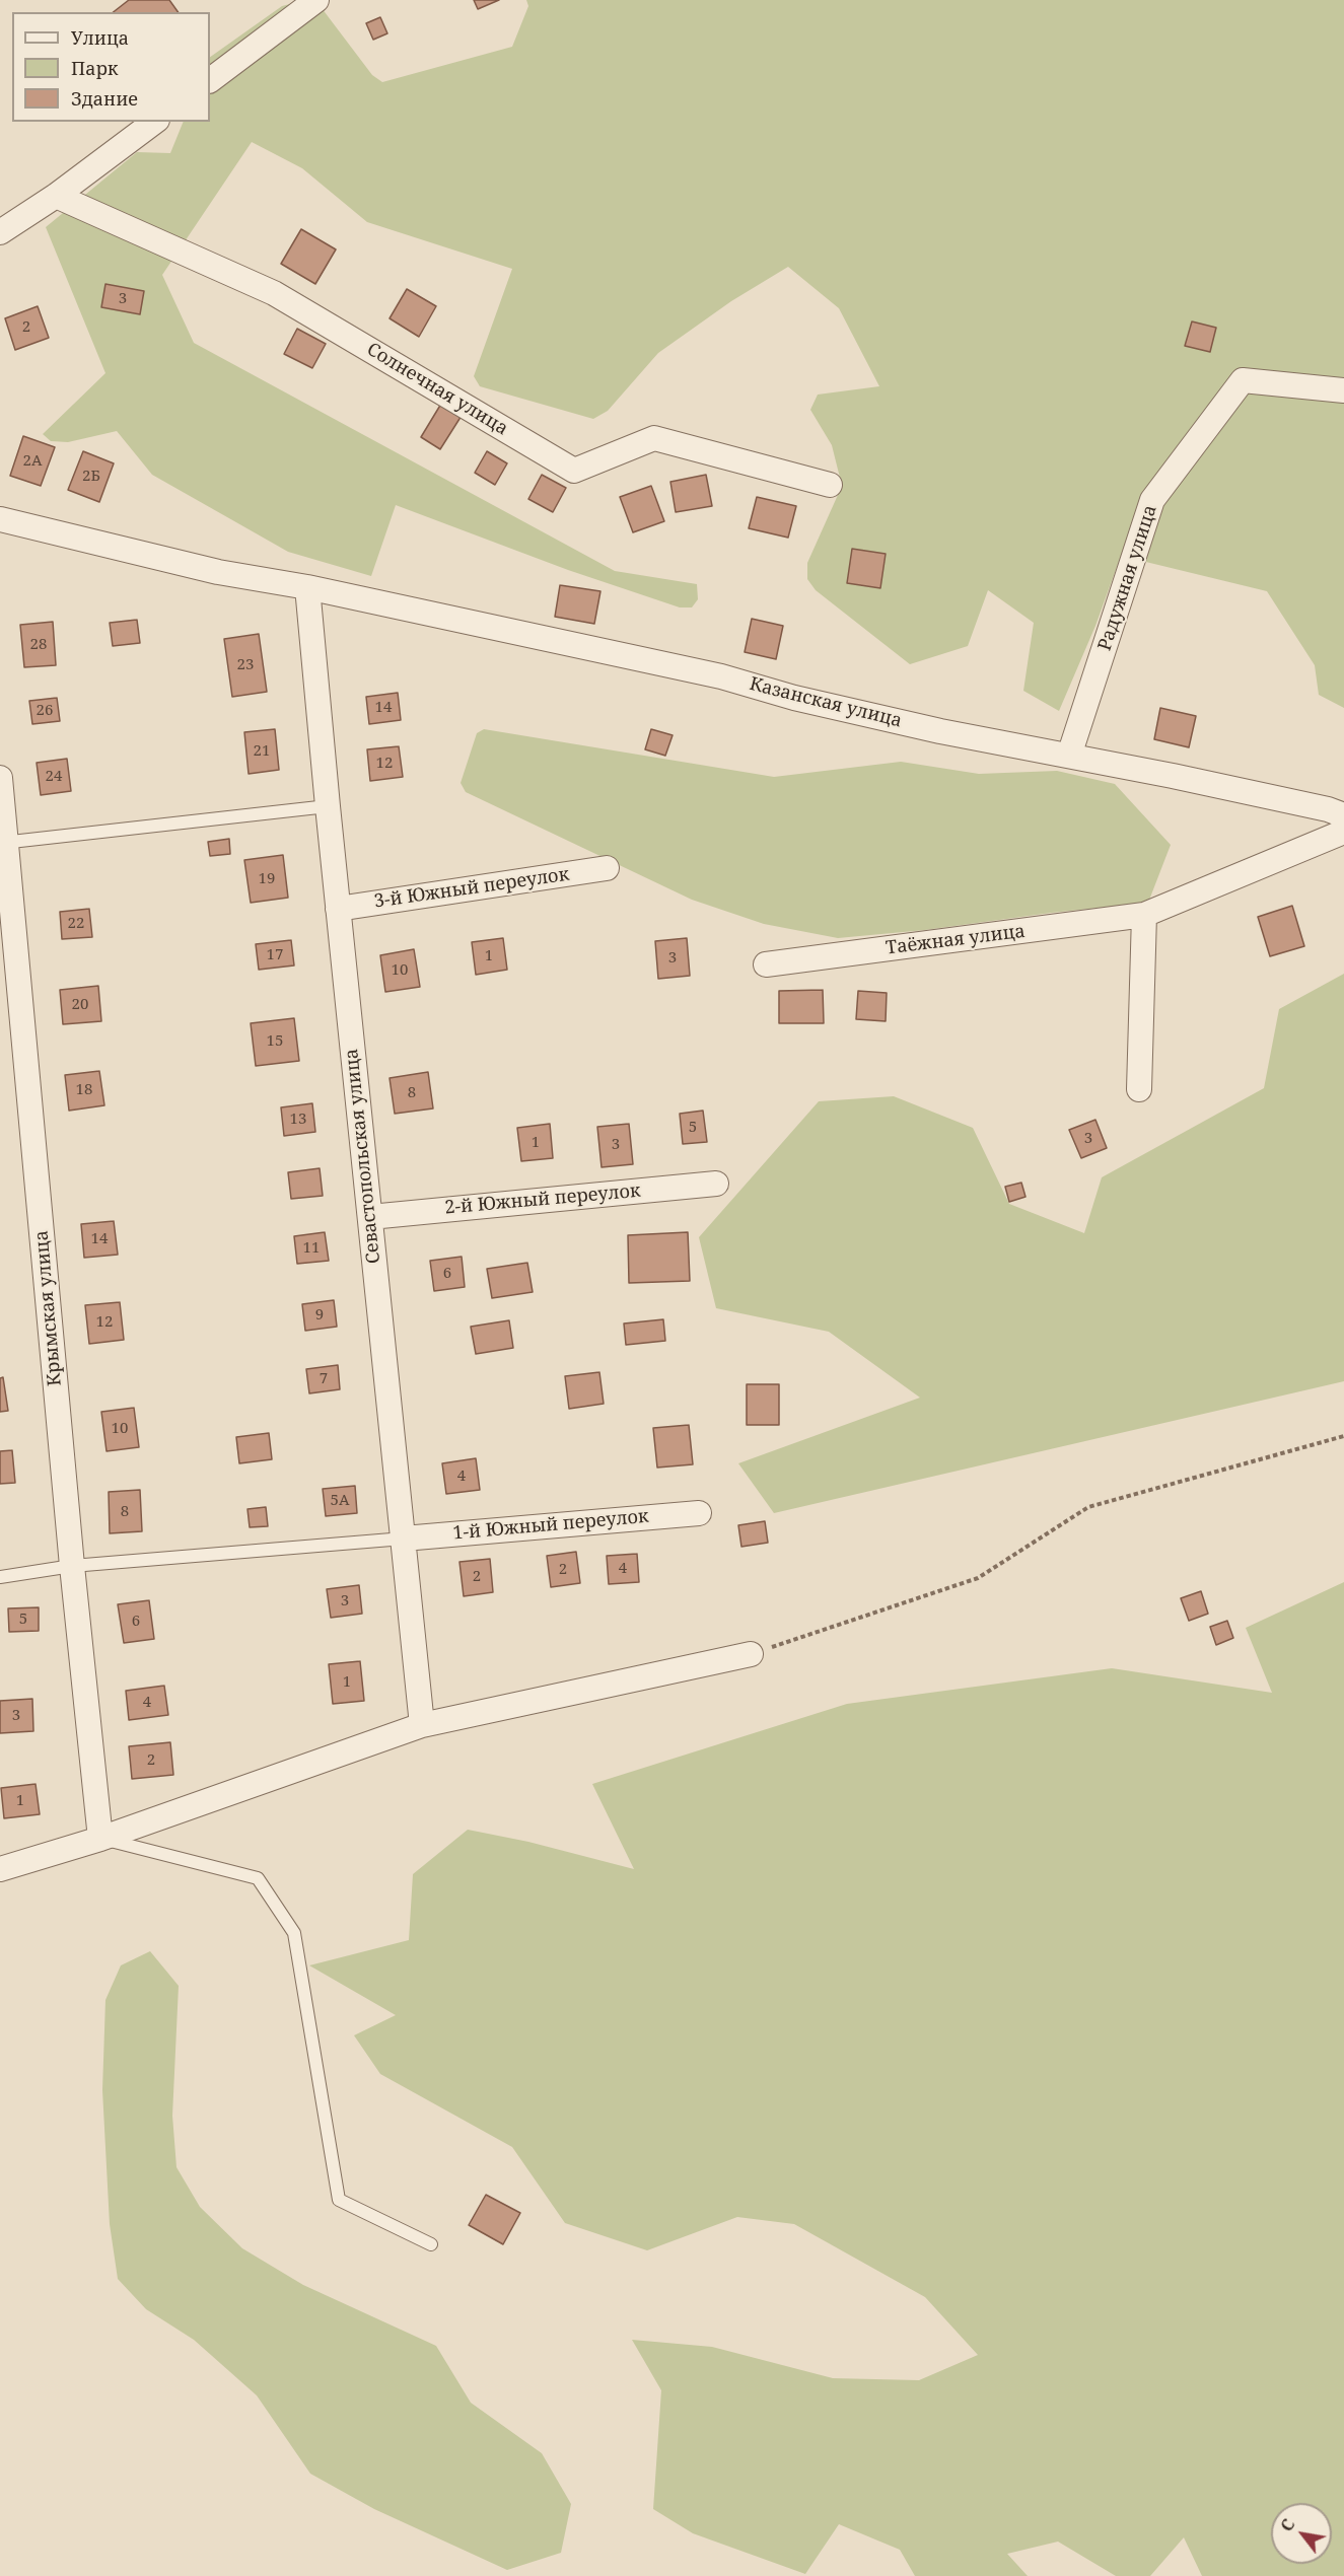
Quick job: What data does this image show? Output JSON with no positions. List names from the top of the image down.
{
  "streets": {
    "street": [
      "Солнечная улица",
      "Радужная улица",
      "Казанская улица",
      "3-й Южный переулок",
      "Таёжная улица",
      "Севастопольская улица",
      "2-й Южный переулок",
      "Крымская улица",
      "1-й Южный переулок"
    ]
  },
  "crossings": [
    ["Радужная улица", "Казанская улица"],
    ["Казанская улица", "Севастопольская улица"],
    ["3-й Южный переулок", "Севастопольская улица"],
    ["Севастопольская улица", "2-й Южный переулок"],
    ["Севастопольская улица", "1-й Южный переулок"]
  ],
  "house_numbers": [
    "3",
    "2",
    "2А",
    "2Б",
    "28",
    "23",
    "14",
    "26",
    "21",
    "12",
    "24",
    "19",
    "22",
    "17",
    "1",
    "3",
    "10",
    "20",
    "15",
    "18",
    "8",
    "13",
    "5",
    "3",
    "1",
    "3",
    "14",
    "11",
    "6",
    "9",
    "12",
    "7",
    "10",
    "4",
    "5А",
    "8",
    "4",
    "2",
    "2",
    "3",
    "5",
    "6",
    "1",
    "4",
    "3",
    "2",
    "1"
  ],
  "legend": ["Улица", "Парк", "Здание"],
  "north": "top left"
}
